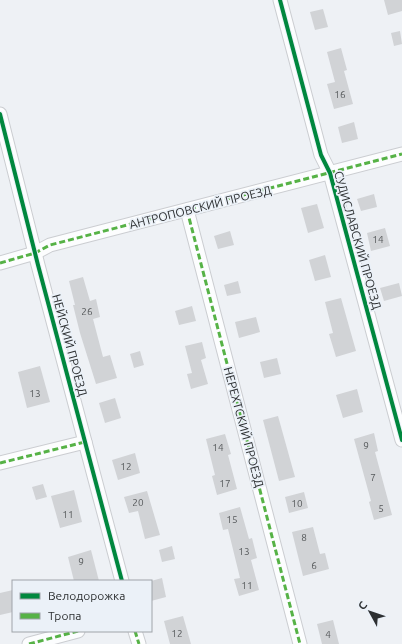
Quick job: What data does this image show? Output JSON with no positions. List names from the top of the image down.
{
  "streets": {
    "street": [
      "АНТРОПОВСКИЙ ПРОЕЗД",
      "СУДИСЛАВСКИЙ ПРОЕЗД",
      "НЕЙСКИЙ ПРОЕЗД",
      "НЕРЕХТСКИЙ ПРОЕЗД"
    ]
  },
  "crossings": [
    ["АНТРОПОВСКИЙ ПРОЕЗД", "СУДИСЛАВСКИЙ ПРОЕЗД"],
    ["АНТРОПОВСКИЙ ПРОЕЗД", "НЕЙСКИЙ ПРОЕЗД"],
    ["АНТРОПОВСКИЙ ПРОЕЗД", "НЕРЕХТСКИЙ ПРОЕЗД"]
  ],
  "house_numbers": [
    "16",
    "14",
    "26",
    "13",
    "9",
    "14",
    "12",
    "7",
    "17",
    "20",
    "10",
    "5",
    "11",
    "15",
    "8",
    "13",
    "9",
    "6",
    "11",
    "12",
    "4"
  ],
  "legend": ["Велодорожка", "Тропа"],
  "north": "top left"
}
